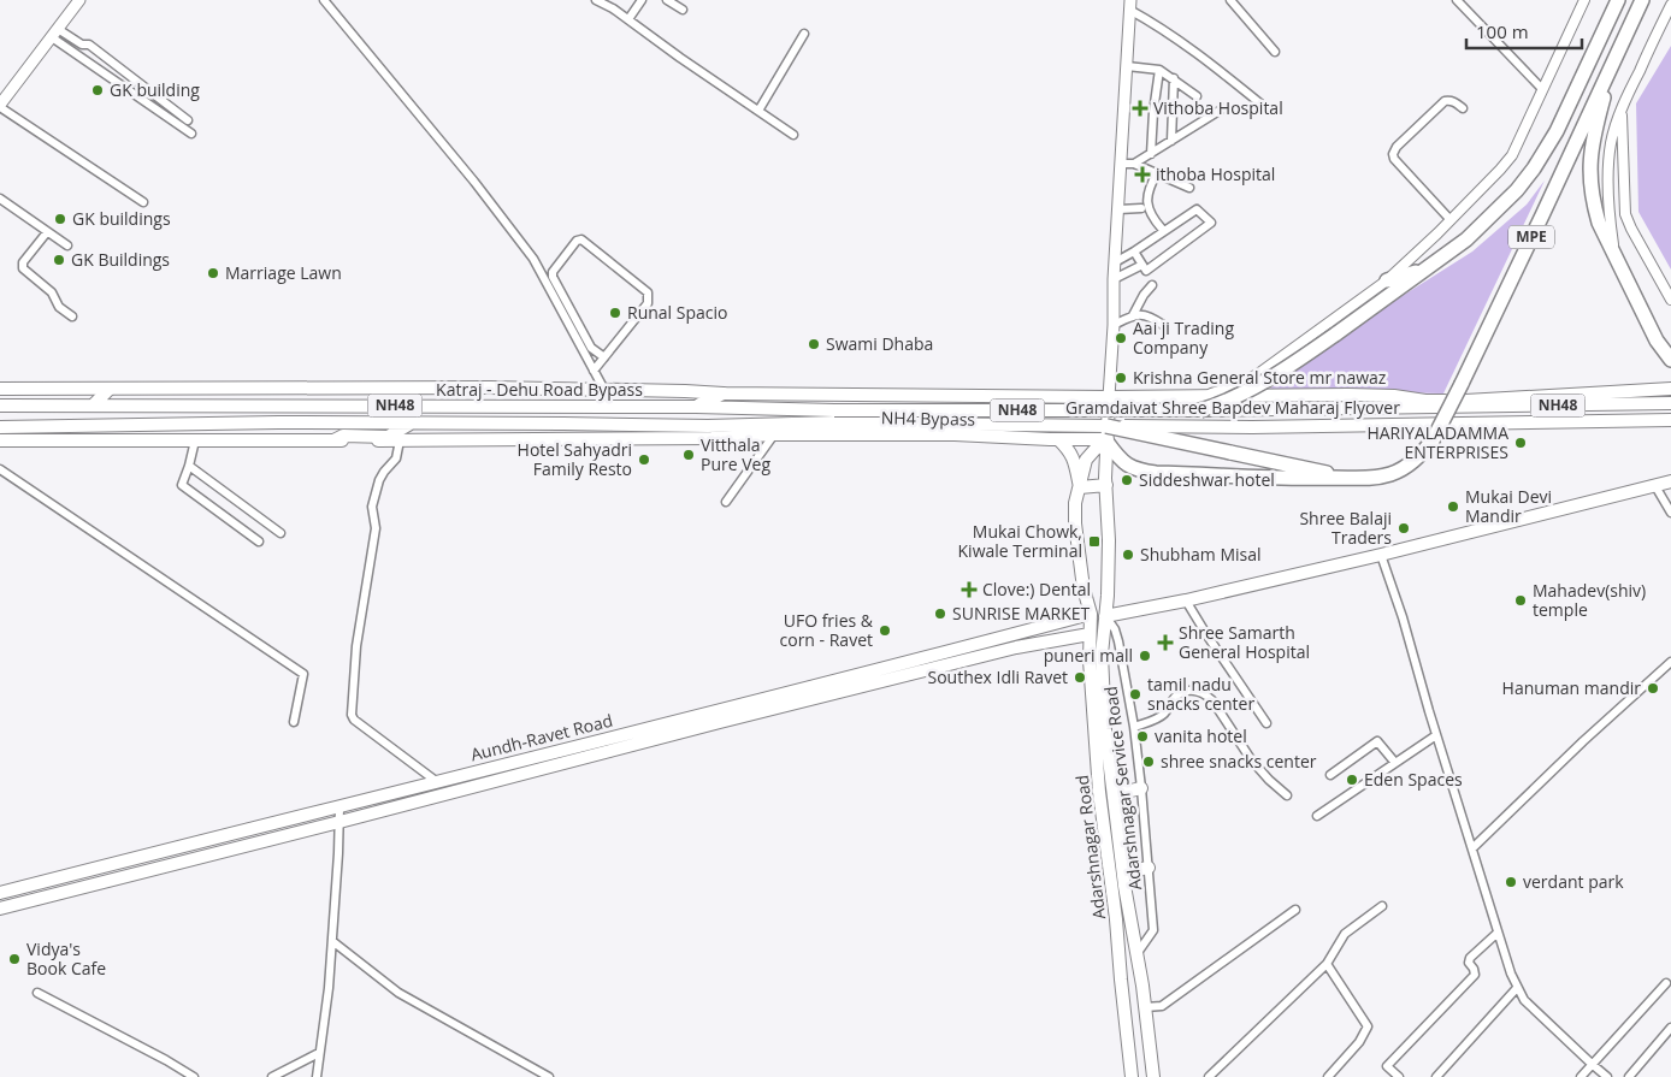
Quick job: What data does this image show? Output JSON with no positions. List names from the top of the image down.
{
  "streets": {
    "highway": ["MPE"],
    "main road": [
      "Katraj - Dehu Road Bypass",
      "NH48",
      "Gramdaivat Shree Bapdev Maharaj Flyover",
      "NH4 Bypass",
      "Aundh-Ravet Road",
      "Adarshnagar Road"
    ],
    "street": ["Adarshnagar Service Road"]
  },
  "crossings": [
    ["MPE", "Gramdaivat Shree Bapdev Maharaj Flyover"],
    ["MPE", "NH4 Bypass"],
    ["MPE", "Adarshnagar Road"],
    ["Katraj - Dehu Road Bypass", "NH48"],
    ["Katraj - Dehu Road Bypass", "Gramdaivat Shree Bapdev Maharaj Flyover"],
    ["Katraj - Dehu Road Bypass", "NH4 Bypass"],
    ["NH48", "Gramdaivat Shree Bapdev Maharaj Flyover"],
    ["Gramdaivat Shree Bapdev Maharaj Flyover", "NH4 Bypass"],
    ["Gramdaivat Shree Bapdev Maharaj Flyover", "Adarshnagar Road"],
    ["NH4 Bypass", "Adarshnagar Road"],
    ["Aundh-Ravet Road", "Adarshnagar Road"],
    ["Adarshnagar Service Road", "Adarshnagar Road"]
  ],
  "places": {
    "other": [
      "GK building",
      "GK buildings",
      "GK Buildings",
      "Marriage Lawn",
      "Runal Spacio",
      "Aai ji Trading Company",
      "Swami Dhaba",
      "Krishna General Store mr nawaz",
      "HARIYALADAMMA ENTERPRISES",
      "Vitthala Pure Veg",
      "Hotel Sahyadri Family Resto",
      "Siddeshwar hotel",
      "Mukai Devi Mandir",
      "Shree Balaji Traders",
      "Shubham Misal",
      "Mahadev(shiv) temple",
      "SUNRISE MARKET",
      "UFO fries & corn - Ravet",
      "puneri mall",
      "Southex Idli Ravet",
      "Hanuman mandir",
      "tamil nadu snacks center",
      "vanita hotel",
      "shree snacks center",
      "Eden Spaces",
      "verdant park",
      "Vidya's Book Cafe"
    ],
    "health": [
      "Vithoba Hospital",
      "ithoba Hospital",
      "Clove:) Dental",
      "Shree Samarth General Hospital"
    ],
    "transit": ["Mukai Chowk, Kiwale Terminal"]
  },
  "scale_bar": "100 m"
}
